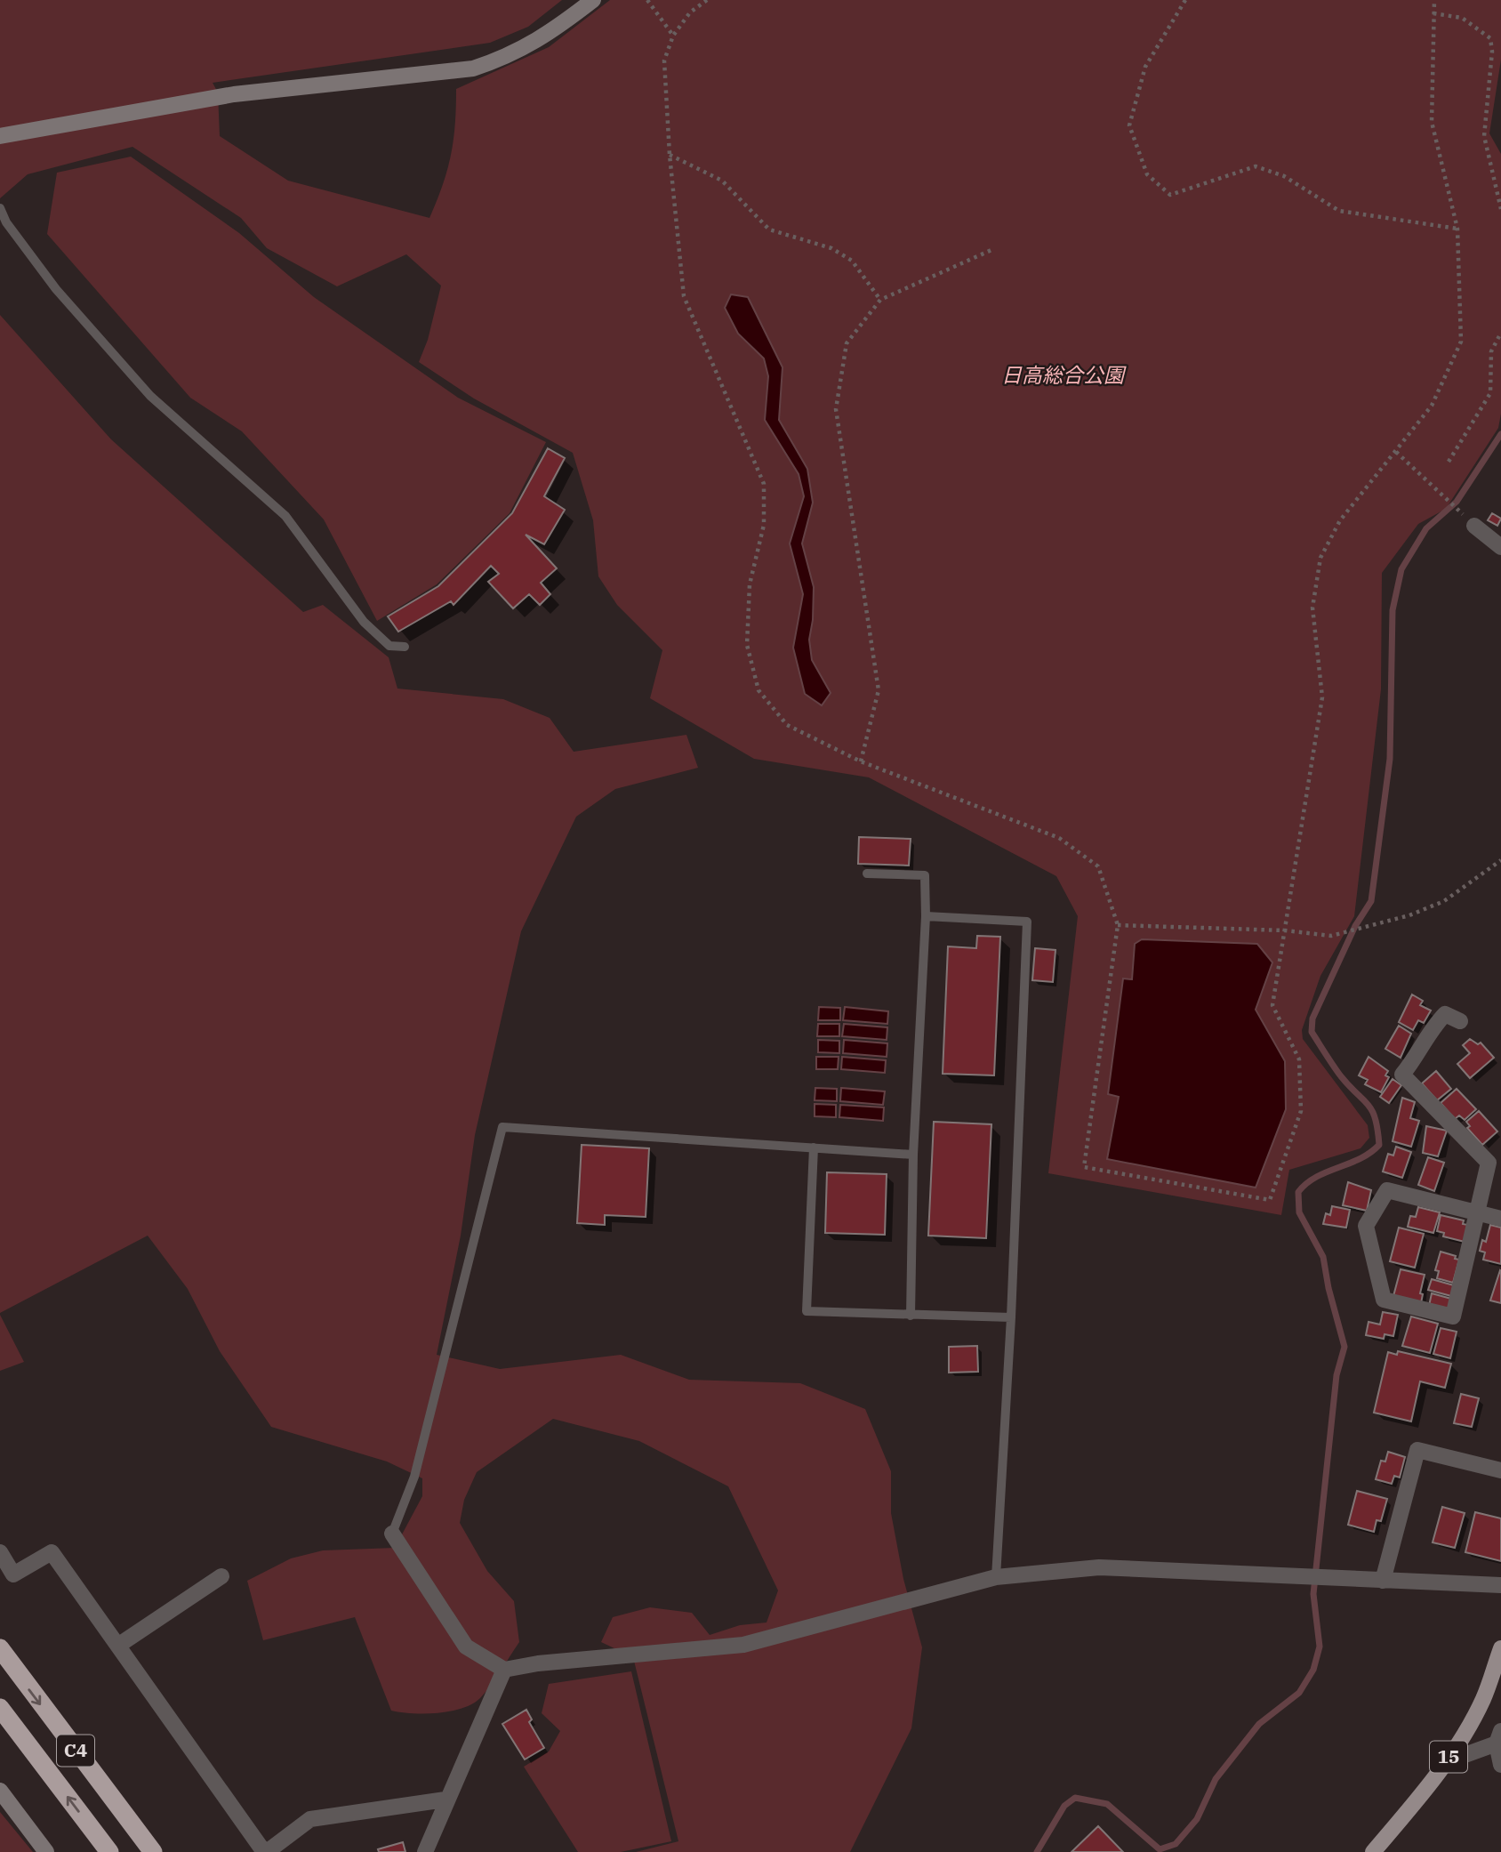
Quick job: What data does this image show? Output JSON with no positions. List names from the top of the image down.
{
  "streets": {
    "highway": ["C4"],
    "main road": ["15"]
  },
  "parks": ["日高総合公園"]
}
